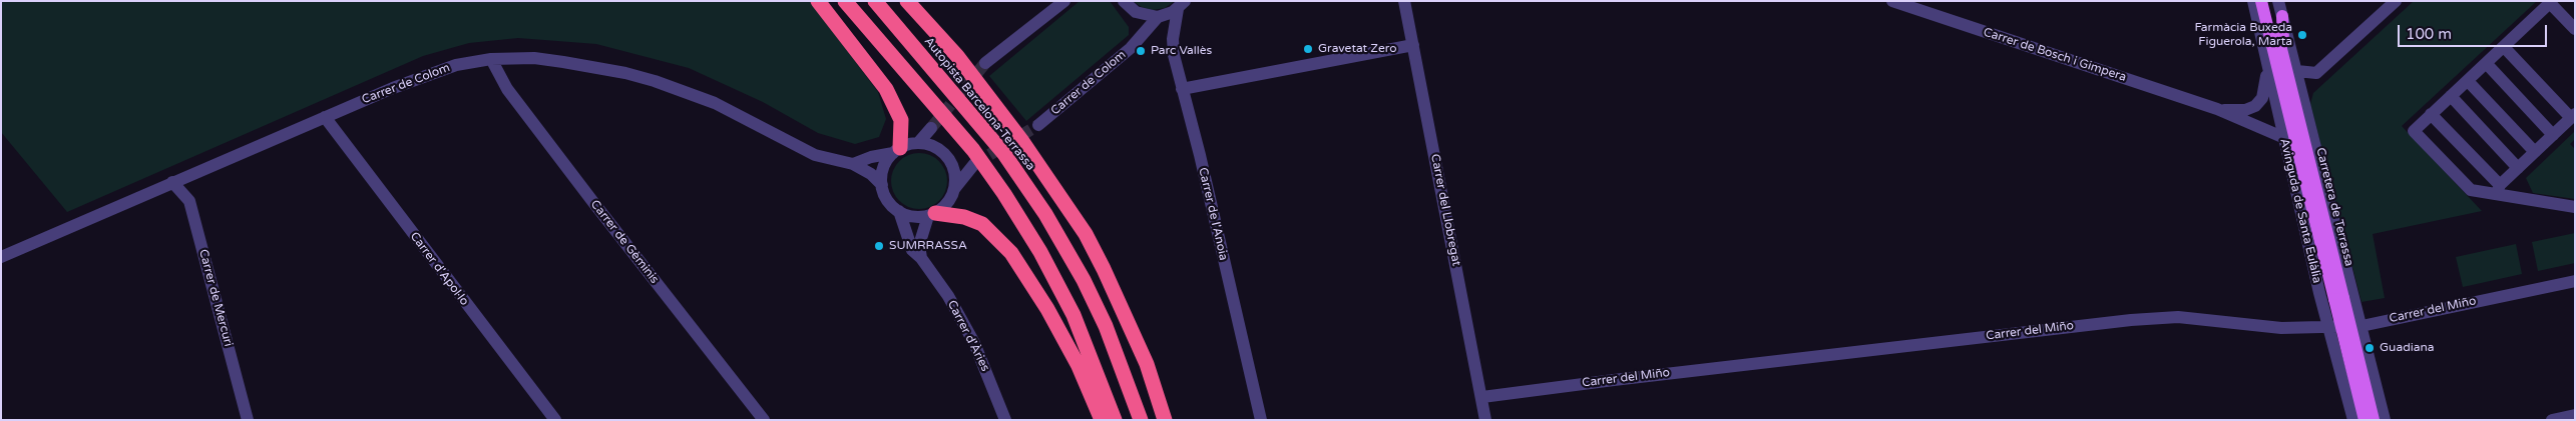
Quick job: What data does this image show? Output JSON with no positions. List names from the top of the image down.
{
  "streets": {
    "highway": ["Autopista Barcelona-Terrassa"],
    "main road": ["Carretera de Terrassa"],
    "street": [
      "Carrer de Bosch i Gimpera",
      "Carrer de Colom",
      "Carrer del Llobregat",
      "Avinguda de Santa Eulàlia",
      "Carrer de l'Anoia",
      "Carrer de Gèminis",
      "Carrer d'Apol·lo",
      "Carrer de Mercuri",
      "Carrer del Miño",
      "Carrer d'Àries"
    ]
  },
  "crossings": [
    ["Carrer de Bosch i Gimpera", "Carretera de Terrassa"],
    ["Carrer de Bosch i Gimpera", "Avinguda de Santa Eulàlia"],
    ["Carrer de Colom", "Carrer de Gèminis"],
    ["Carrer de Colom", "Carrer d'Apol·lo"],
    ["Carrer de Colom", "Carrer de Mercuri"],
    ["Carrer de Colom", "Carrer d'Àries"],
    ["Carretera de Terrassa", "Avinguda de Santa Eulàlia"],
    ["Carrer del Llobregat", "Carrer del Miño"],
    ["Avinguda de Santa Eulàlia", "Carrer del Miño"]
  ],
  "places": [
    "Farmàcia Buxeda Figuerola, Marta",
    "Gravetat Zero",
    "Parc Vallès",
    "SUMRRASSA",
    "Guadiana"
  ],
  "scale_bar": "100 m"
}
